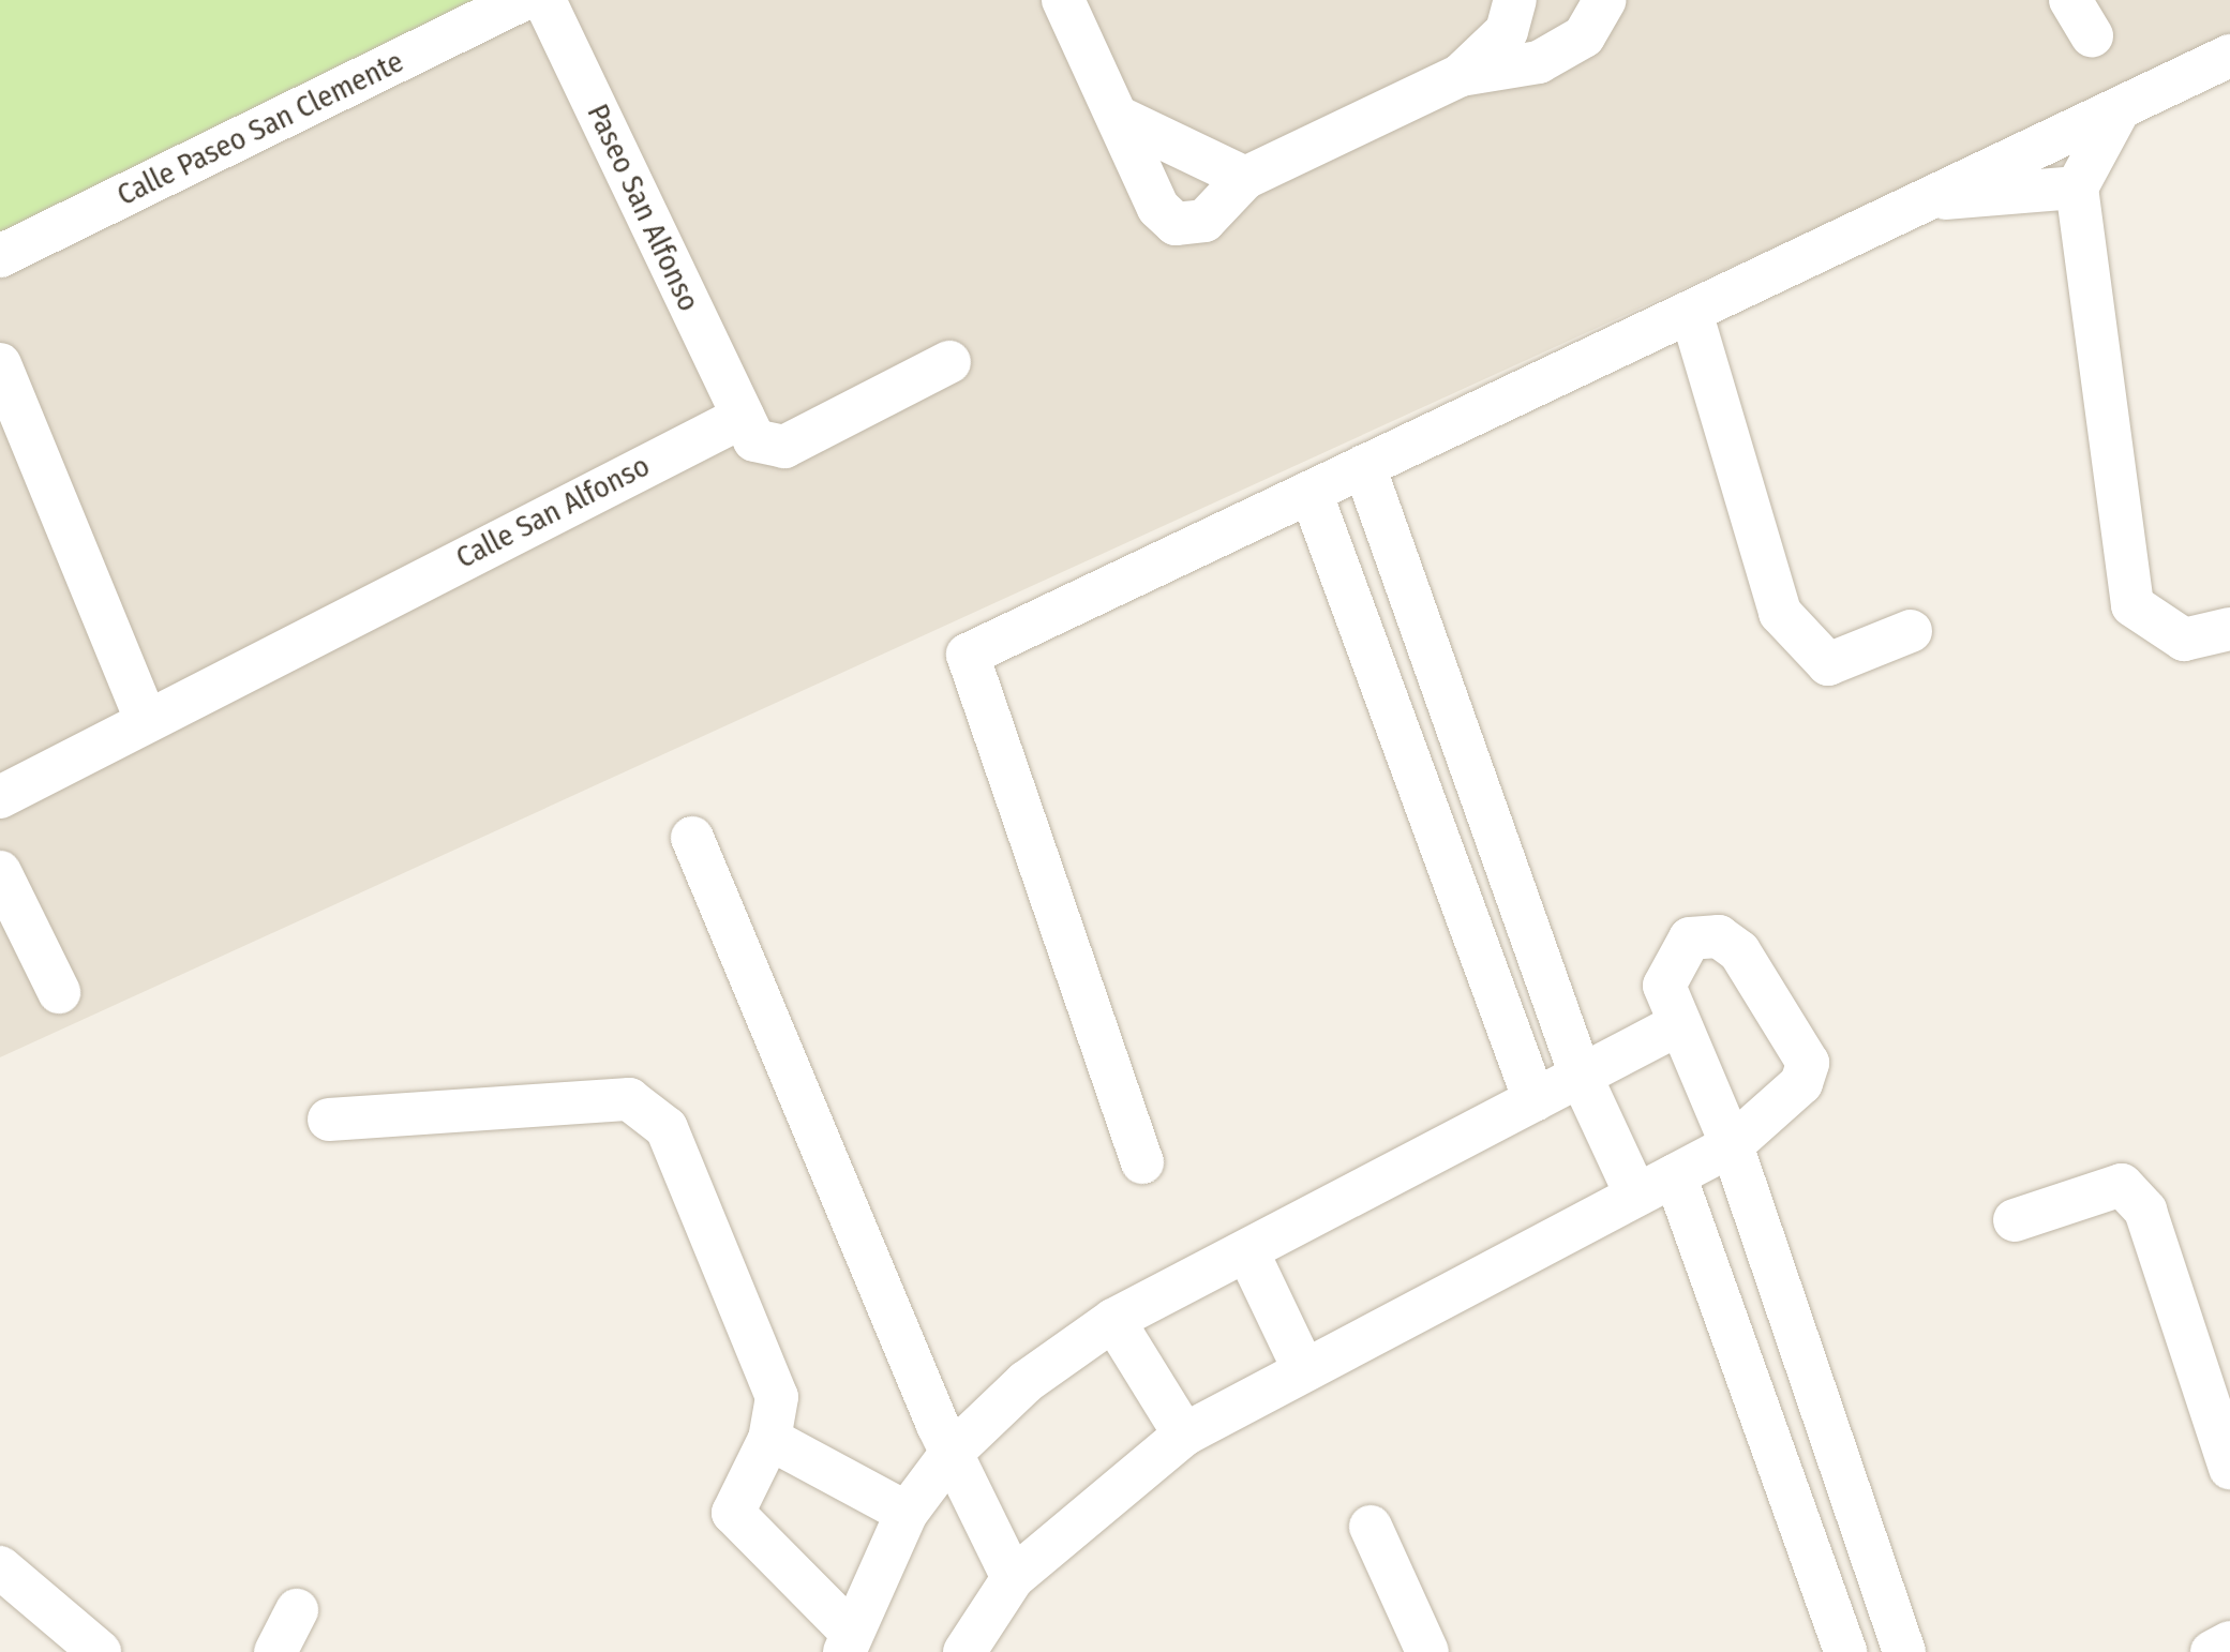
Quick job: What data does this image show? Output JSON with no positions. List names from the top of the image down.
{
  "streets": {
    "street": ["Calle Paseo San Clemente", "Paseo San Alfonso", "Calle San Alfonso"]
  },
  "crossings": [
    ["Paseo San Alfonso", "Calle San Alfonso"]
  ]
}
